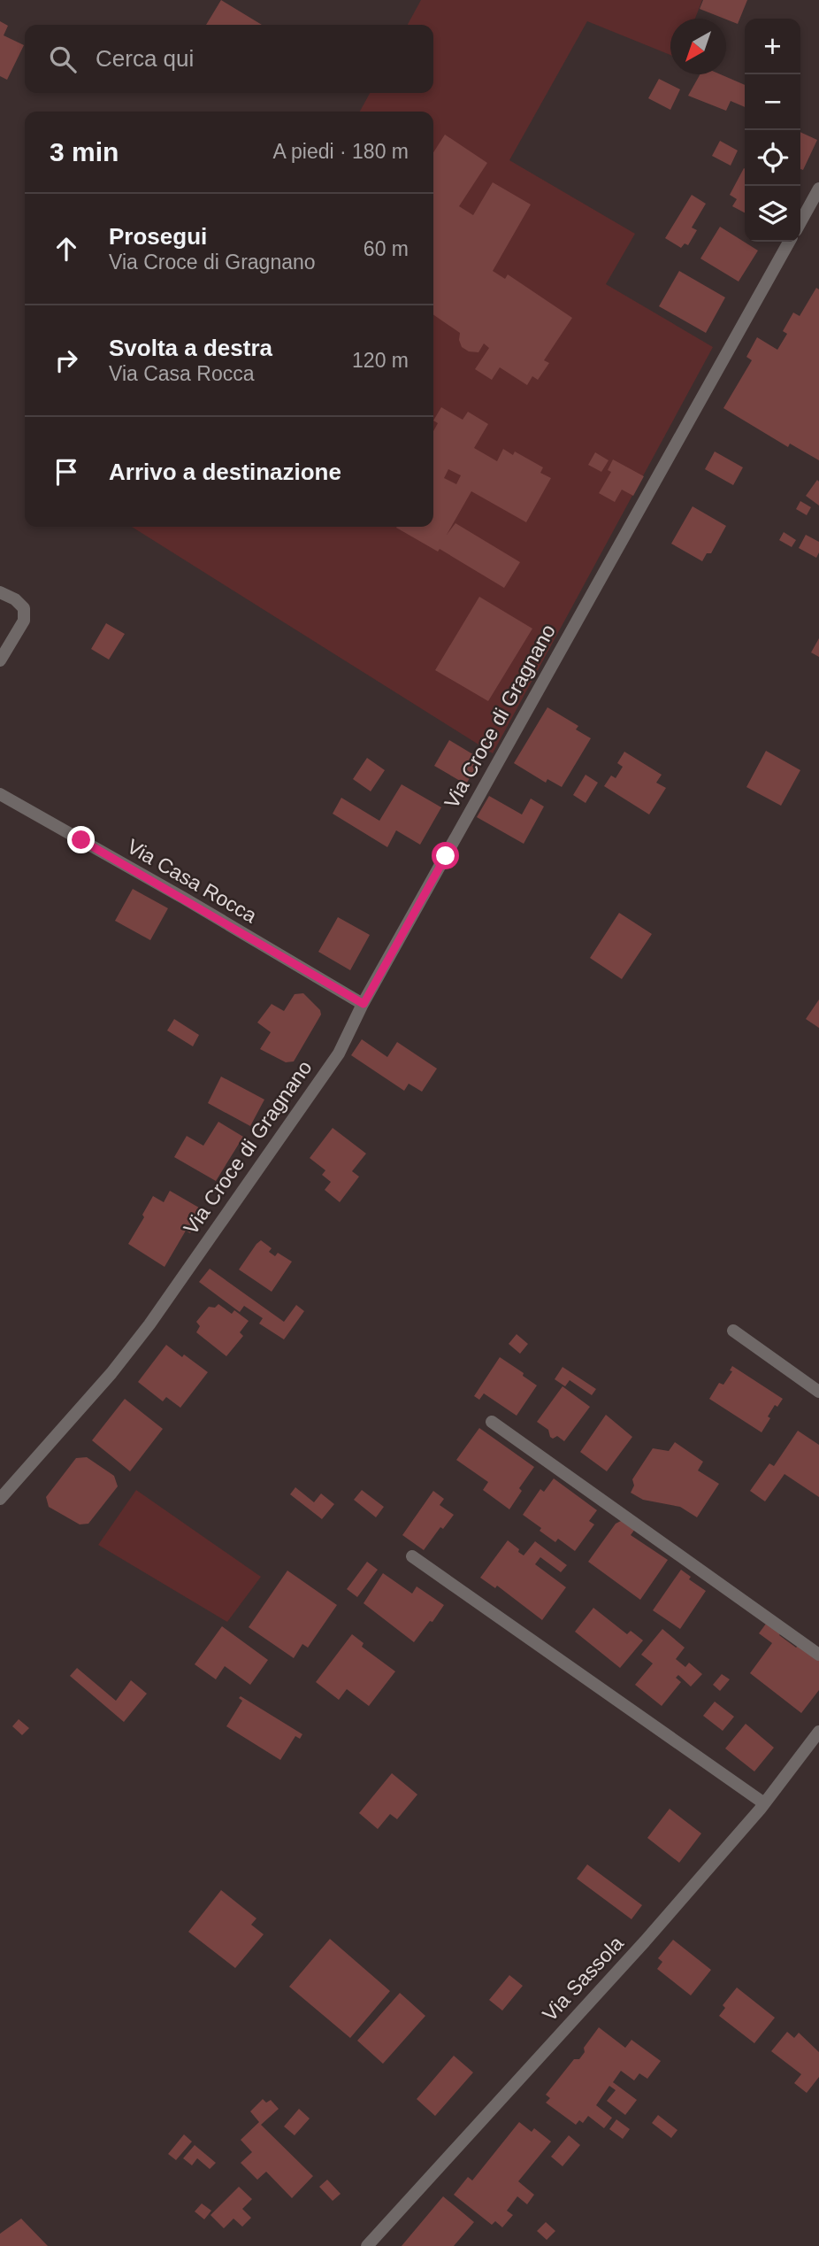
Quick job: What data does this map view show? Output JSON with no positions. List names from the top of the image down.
{
  "streets": {
    "street": ["Via Croce di Gragnano", "Via Casa Rocca", "Via Sassola"]
  },
  "crossings": [
    ["Via Croce di Gragnano", "Via Casa Rocca"]
  ],
  "north": "bottom left",
  "page": {
    "map_buttons": ["+", "−"],
    "search": "Cerca qui",
    "heading": ["3 min", "A piedi · 180 m"],
    "list": [
      ["Prosegui", "Via Croce di Gragnano", "60 m"],
      ["Svolta a destra", "Via Casa Rocca", "120 m"],
      "Arrivo a destinazione"
    ]
  }
}
